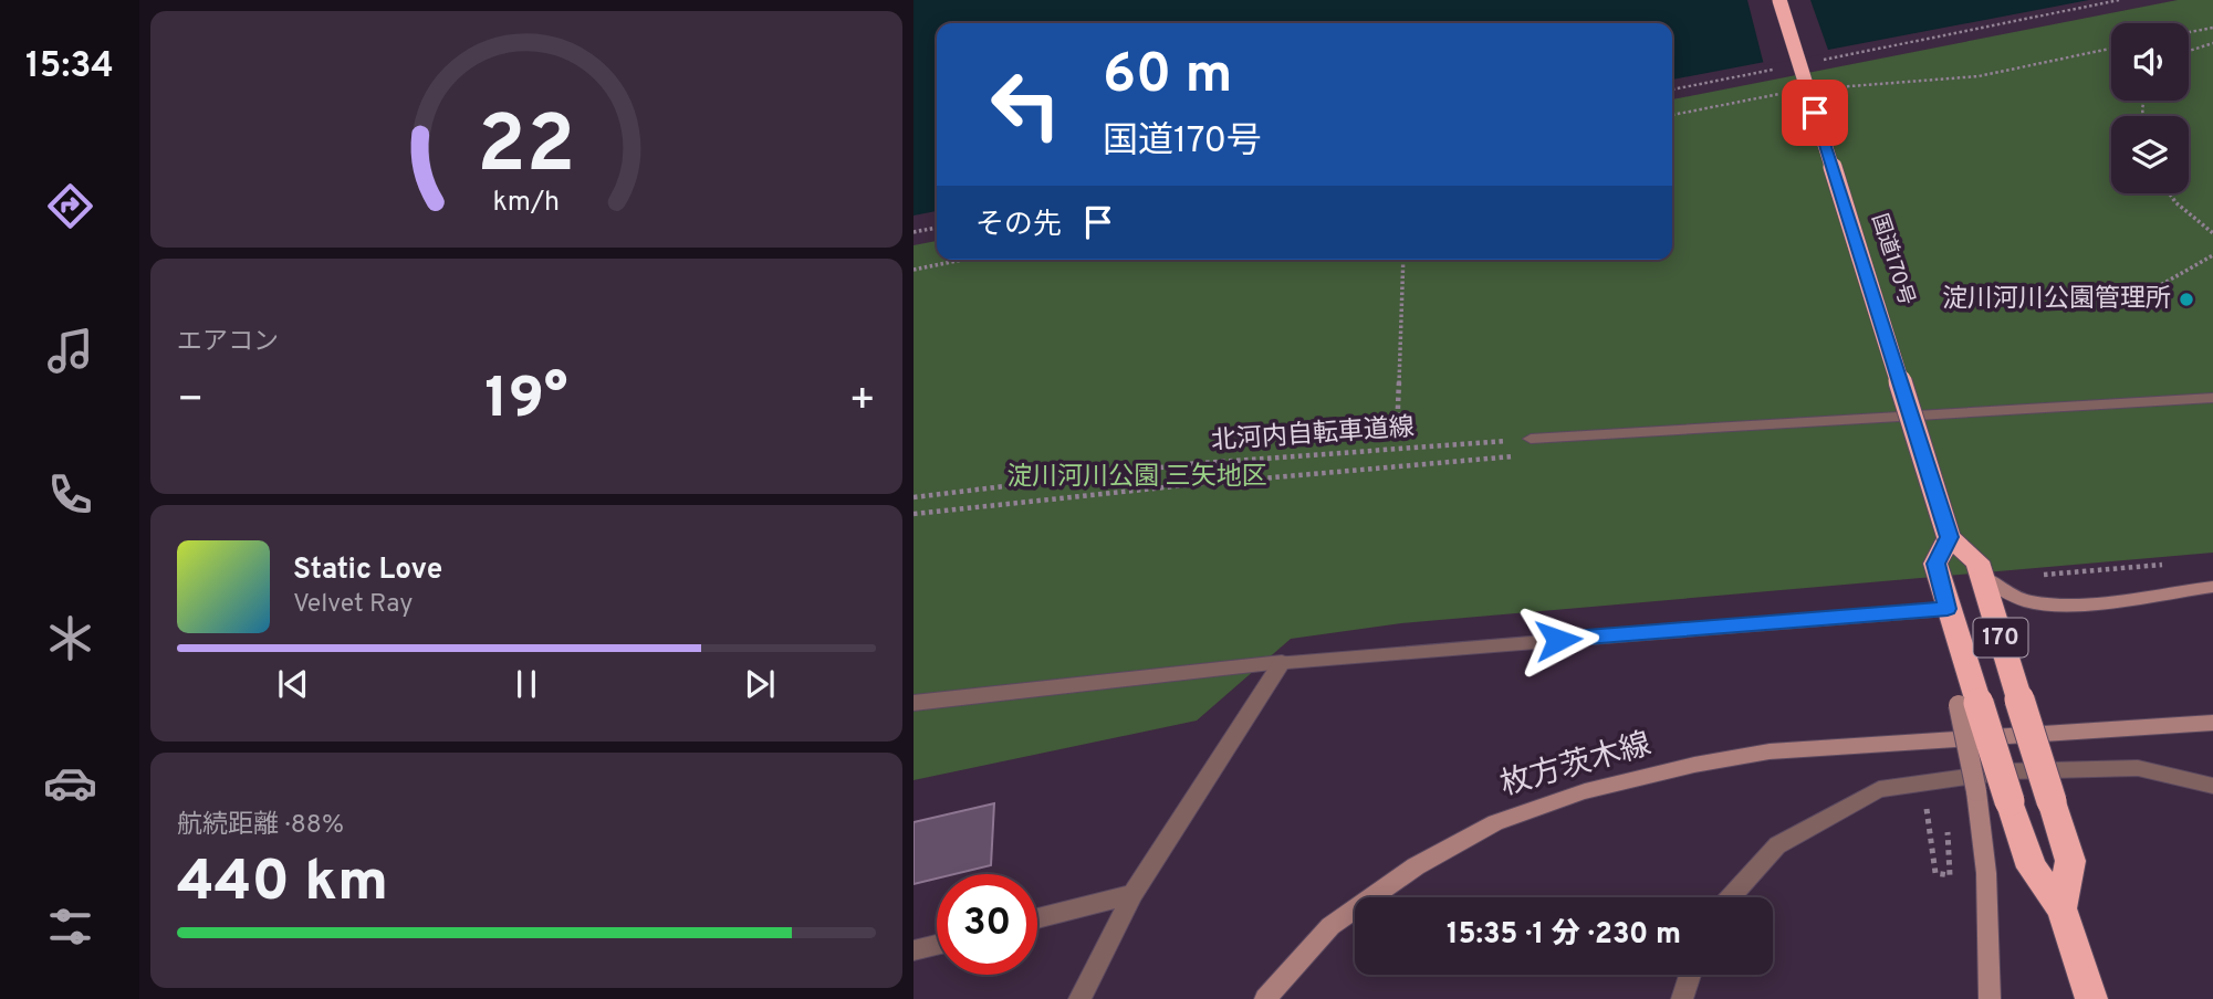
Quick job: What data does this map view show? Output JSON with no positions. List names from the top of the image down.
{
  "streets": {
    "highway": ["国道170号", "170"],
    "main road": ["枚方茨木線"],
    "path": ["北河内自転車道線"]
  },
  "crossings": [
    ["国道170号", "170"]
  ],
  "parks": ["淀川河川公園 三矢地区"],
  "places": ["淀川河川公園管理所"],
  "page": {
    "tabs": "15:34",
    "turn": ["60 m", "国道170号"],
    "then": "その先",
    "tile": [
      "エアコン",
      ["航続距離 · 88%", "440 km"]
    ],
    "heat": ["−", "19°", "+"],
    "song": ["Static Love", "Velvet Ray"],
    "limit": "30",
    "trip": "15:35 · 1 分 · 230 m",
    "gauge": ["22", "km/h"]
  }
}
